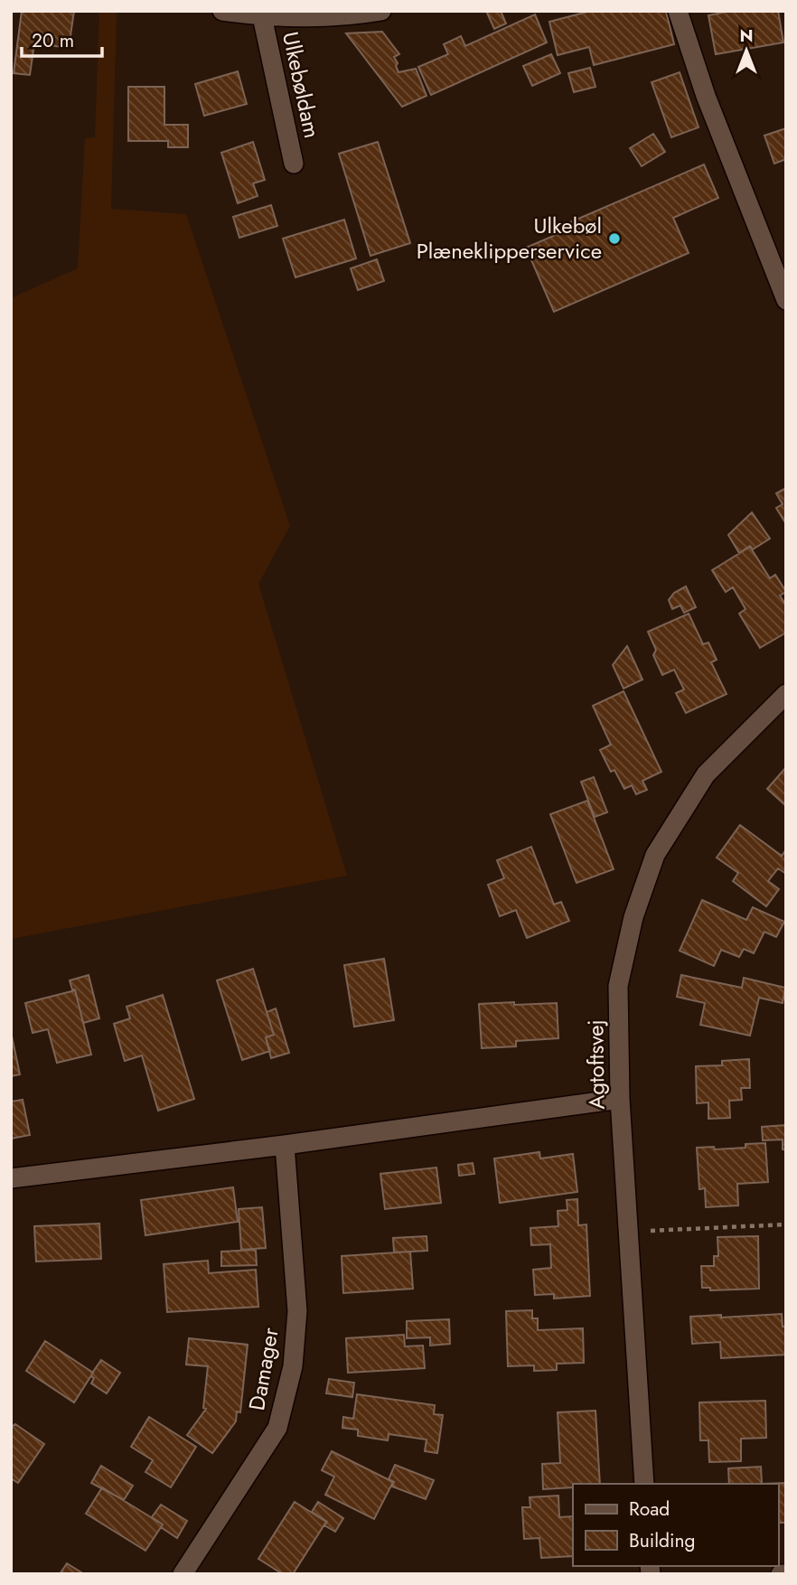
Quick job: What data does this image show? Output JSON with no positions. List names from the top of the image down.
{
  "streets": {
    "street": ["Ulkebøldam", "Agtoftsvej", "Damager"]
  },
  "places": ["Ulkebøl Plæneklipperservice"],
  "legend": ["Road", "Building"],
  "scale_bar": "20 m",
  "north": "top"
}
